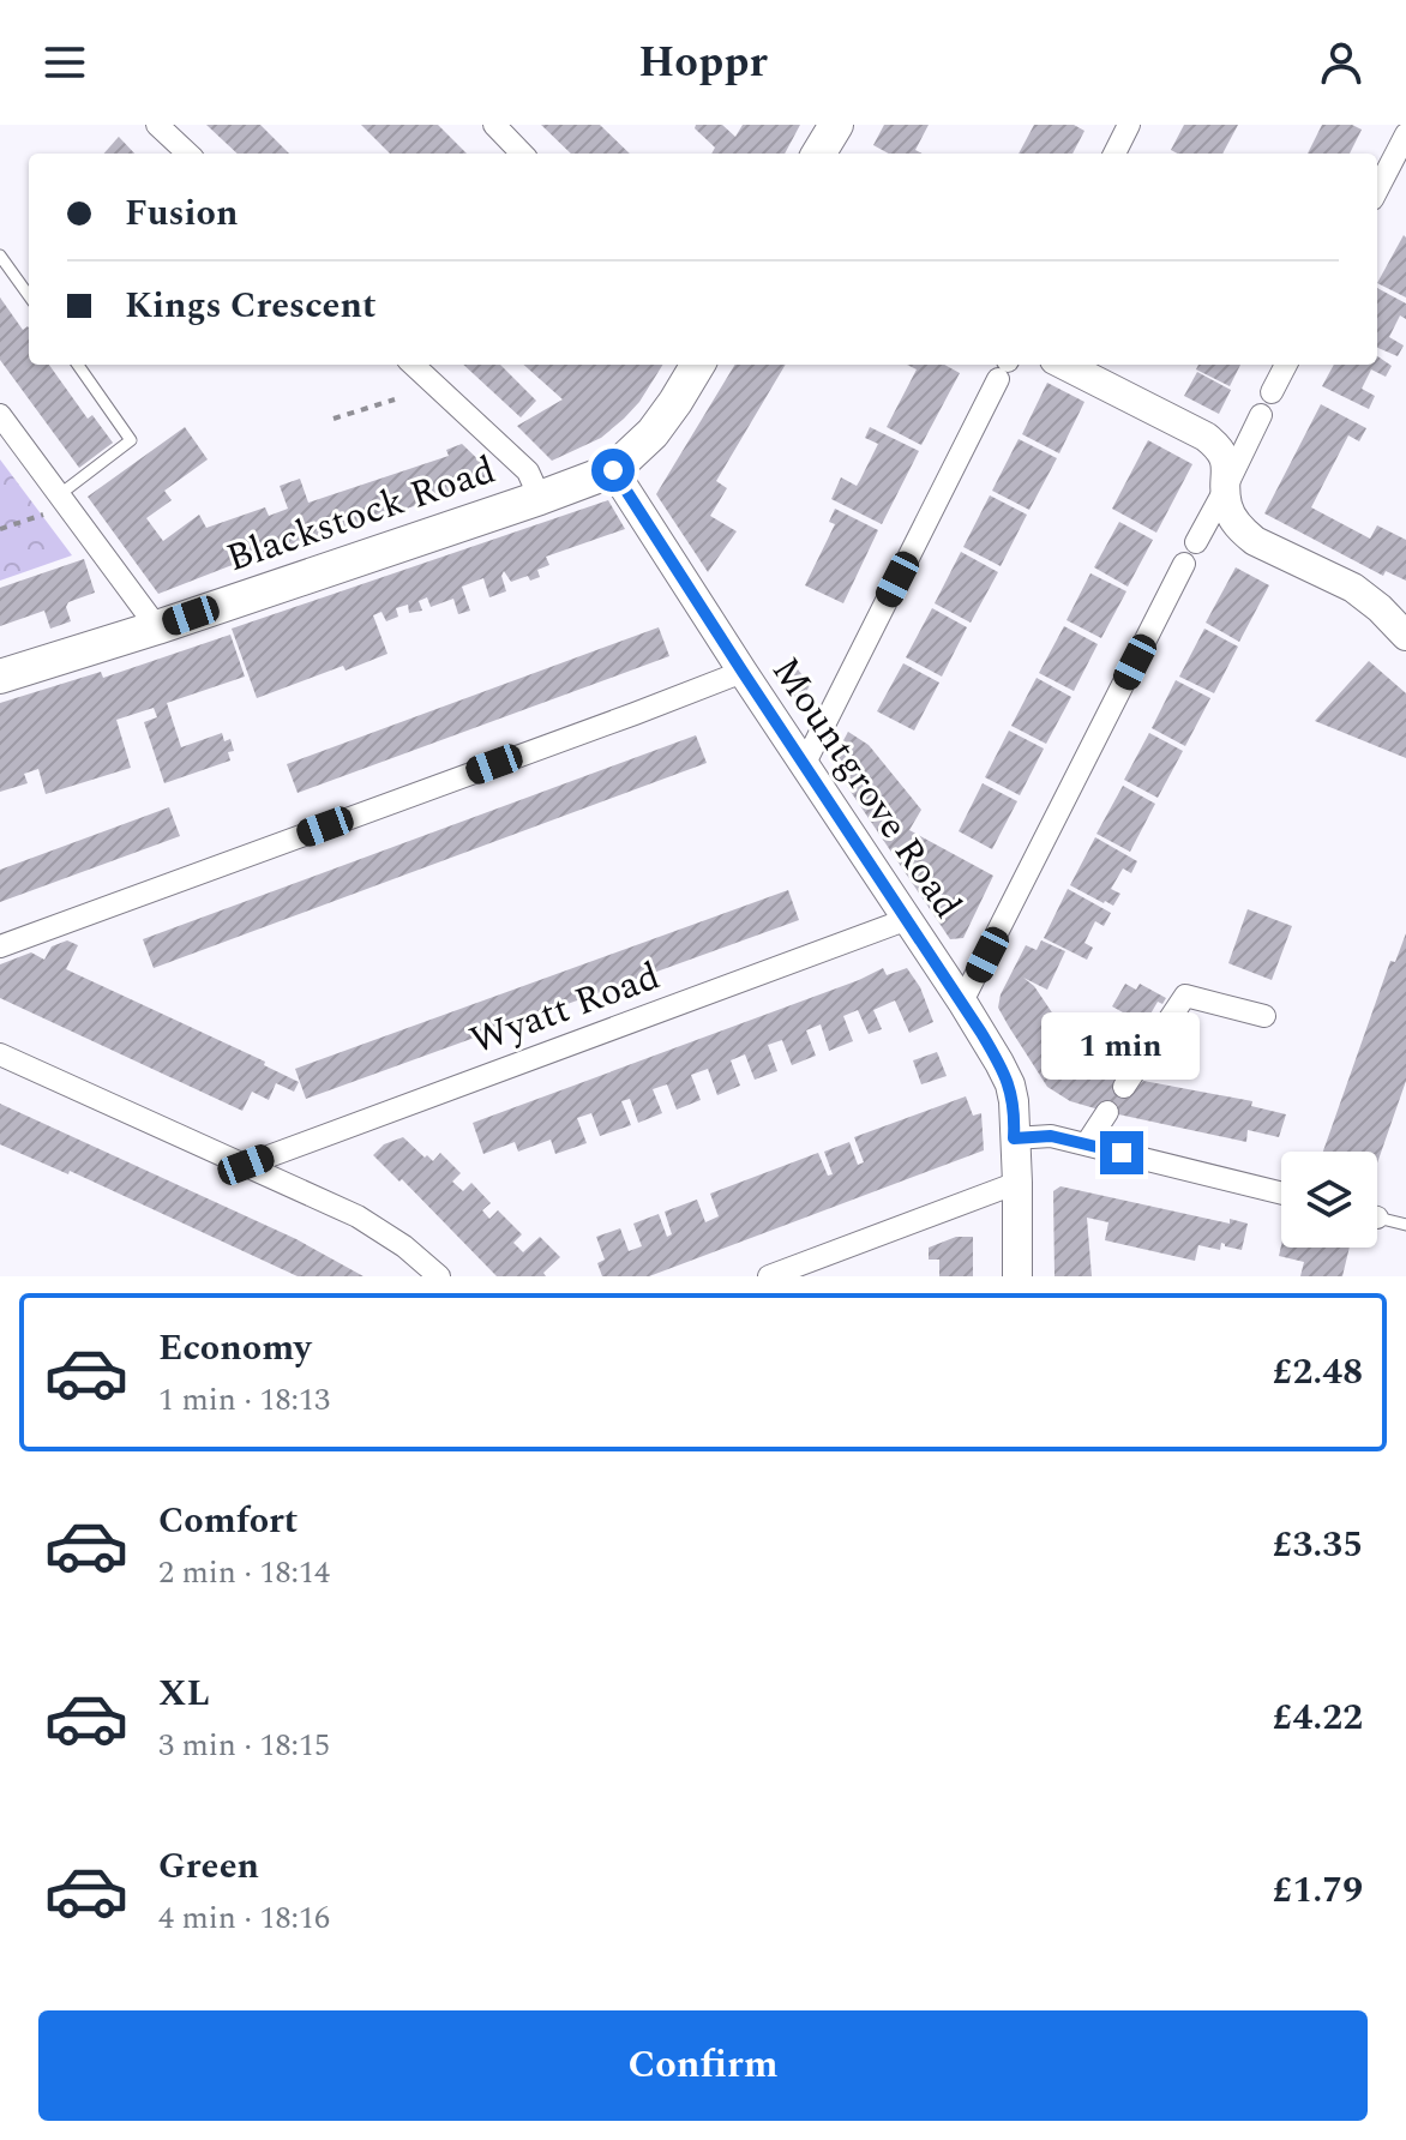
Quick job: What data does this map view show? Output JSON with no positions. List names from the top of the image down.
{
  "streets": {
    "main road": ["Blackstock Road"],
    "street": ["Mountgrove Road", "Wyatt Road"]
  },
  "crossings": [
    ["Blackstock Road", "Mountgrove Road"],
    ["Mountgrove Road", "Wyatt Road"]
  ],
  "page": {
    "header": "Hoppr",
    "banner": ["Fusion", "Kings Crescent"],
    "bubble": "1 min",
    "list": [
      {
        "name": "Economy",
        "note": "1 min · 18:13",
        "value": "£2.48"
      },
      {
        "name": "Comfort",
        "note": "2 min · 18:14",
        "value": "£3.35"
      },
      {
        "name": "XL",
        "note": "3 min · 18:15",
        "value": "£4.22"
      },
      {
        "name": "Green",
        "note": "4 min · 18:16",
        "value": "£1.79"
      }
    ],
    "buttons": "Confirm"
  }
}
